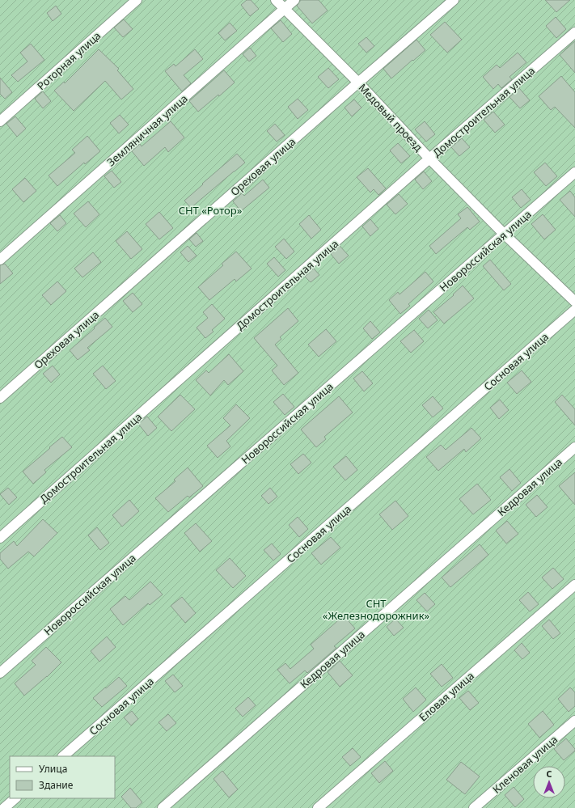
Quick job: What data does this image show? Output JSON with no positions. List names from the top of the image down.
{
  "streets": {
    "street": [
      "Роторная улица",
      "Домостроительная улица",
      "Медовый проезд",
      "Земляничная улица",
      "Ореховая улица",
      "Новороссийская улица",
      "Сосновая улица",
      "Кедровая улица",
      "Еловая улица",
      "Кленовая улица"
    ]
  },
  "crossings": [
    ["Домостроительная улица", "Медовый проезд"],
    ["Медовый проезд", "Земляничная улица"],
    ["Медовый проезд", "Ореховая улица"],
    ["Медовый проезд", "Новороссийская улица"]
  ],
  "parks": ["СНТ «Ротор»", "СНТ «Железнодорожник»"],
  "legend": ["Улица", "Здание"],
  "north": "top"
}
